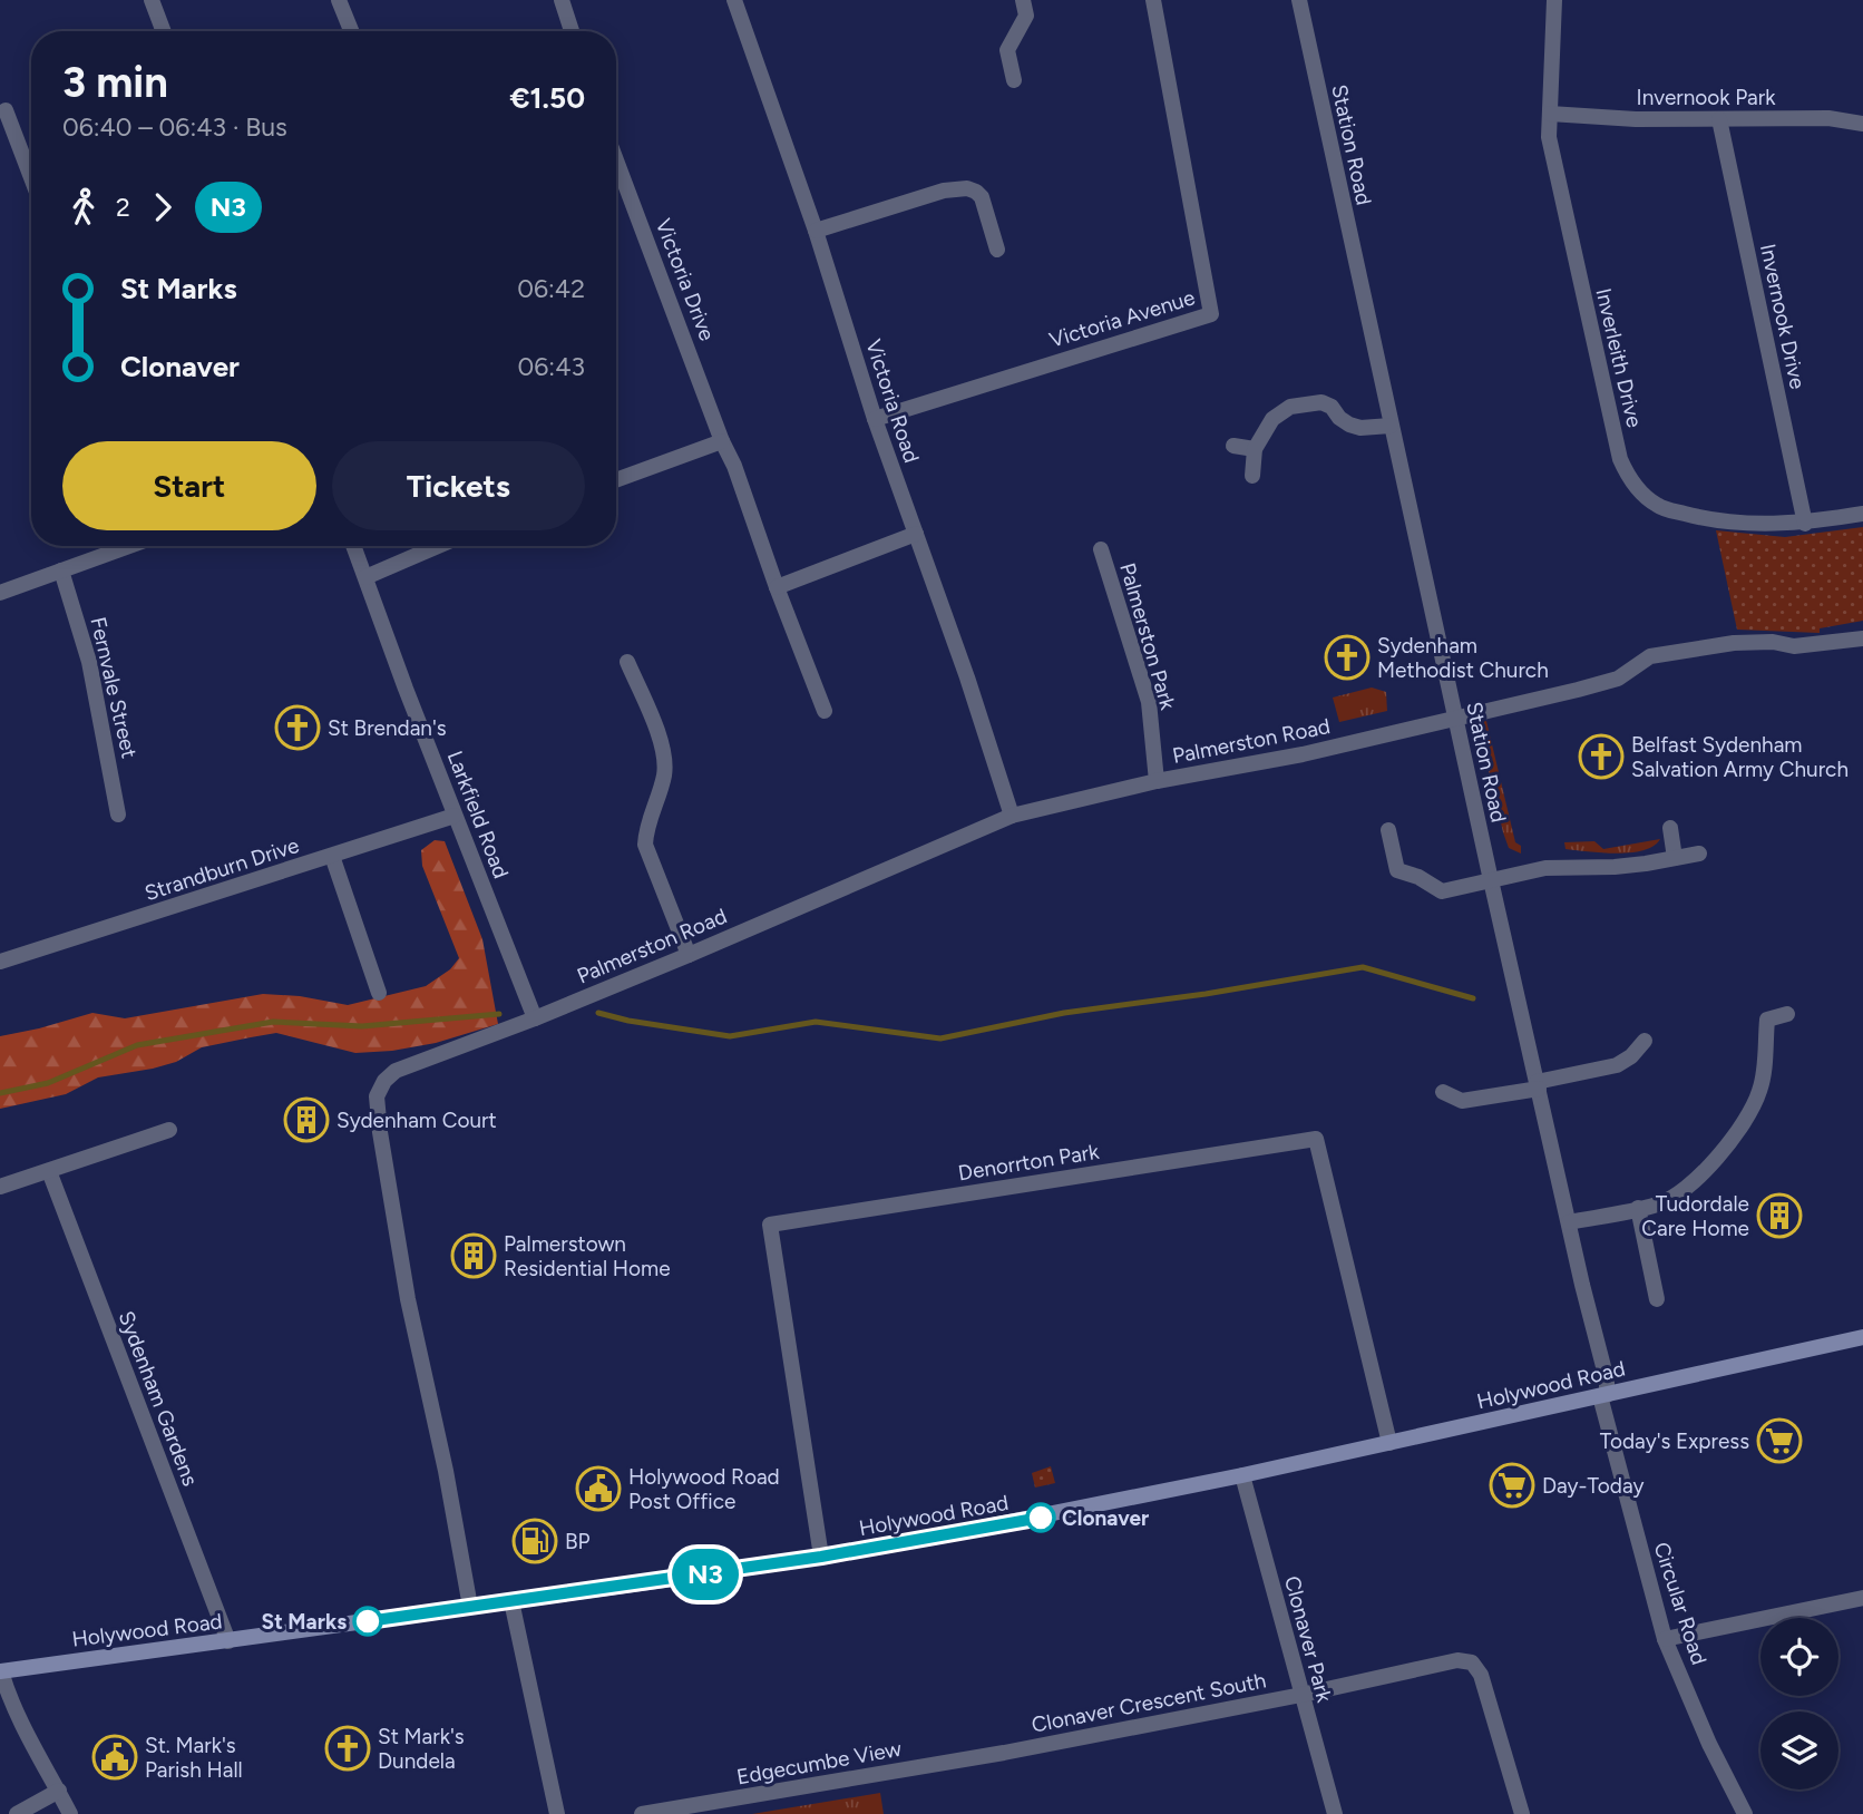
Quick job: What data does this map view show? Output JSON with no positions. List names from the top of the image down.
{
  "streets": {
    "main road": ["Holywood Road"],
    "street": [
      "Invernook Park",
      "Station Road",
      "Victoria Drive",
      "Invernook Drive",
      "Victoria Avenue",
      "Inverleith Drive",
      "Victoria Road",
      "Palmerston Park",
      "Fernvale Street",
      "Palmerston Road",
      "Larkfield Road",
      "Strandburn Drive",
      "Denorrton Park",
      "Sydenham Gardens",
      "Circular Road",
      "Clonaver Park",
      "Clonaver Crescent South",
      "Edgecumbe View"
    ]
  },
  "crossings": [
    ["Invernook Park", "Invernook Drive"],
    ["Invernook Park", "Inverleith Drive"],
    ["Station Road", "Palmerston Road"],
    ["Station Road", "Holywood Road"],
    ["Station Road", "Circular Road"],
    ["Invernook Drive", "Inverleith Drive"],
    ["Victoria Avenue", "Victoria Road"],
    ["Victoria Road", "Palmerston Road"],
    ["Palmerston Park", "Palmerston Road"],
    ["Palmerston Road", "Larkfield Road"],
    ["Palmerston Road", "Holywood Road"],
    ["Larkfield Road", "Strandburn Drive"],
    ["Denorrton Park", "Holywood Road"],
    ["Holywood Road", "Sydenham Gardens"],
    ["Holywood Road", "Circular Road"],
    ["Holywood Road", "Clonaver Park"],
    ["Clonaver Park", "Clonaver Crescent South"],
    ["Clonaver Crescent South", "Edgecumbe View"]
  ],
  "places": {
    "church": [
      "Sydenham Methodist Church",
      "St Brendan's",
      "Belfast Sydenham Salvation Army Church",
      "St Mark's Dundela"
    ],
    "building": ["Sydenham Court", "Tudordale Care Home", "Palmerstown Residential Home"],
    "supermarket": ["Today's Express", "Day-Today"],
    "public building": ["Holywood Road Post Office", "St. Mark's Parish Hall"],
    "other": ["Clonaver", "St Marks"],
    "fuel station": ["BP"]
  },
  "lines": ["bus line N3"],
  "page": {
    "on_map": "N3",
    "heading": ["3 min", "06:40 – 06:43 · Bus", "€1.50"],
    "legs": ["2", "N3"],
    "list": [
      {
        "name": "St Marks",
        "value": "06:42"
      },
      {
        "name": "Clonaver",
        "value": "06:43"
      }
    ],
    "buttons": ["Start", "Tickets"]
  }
}
